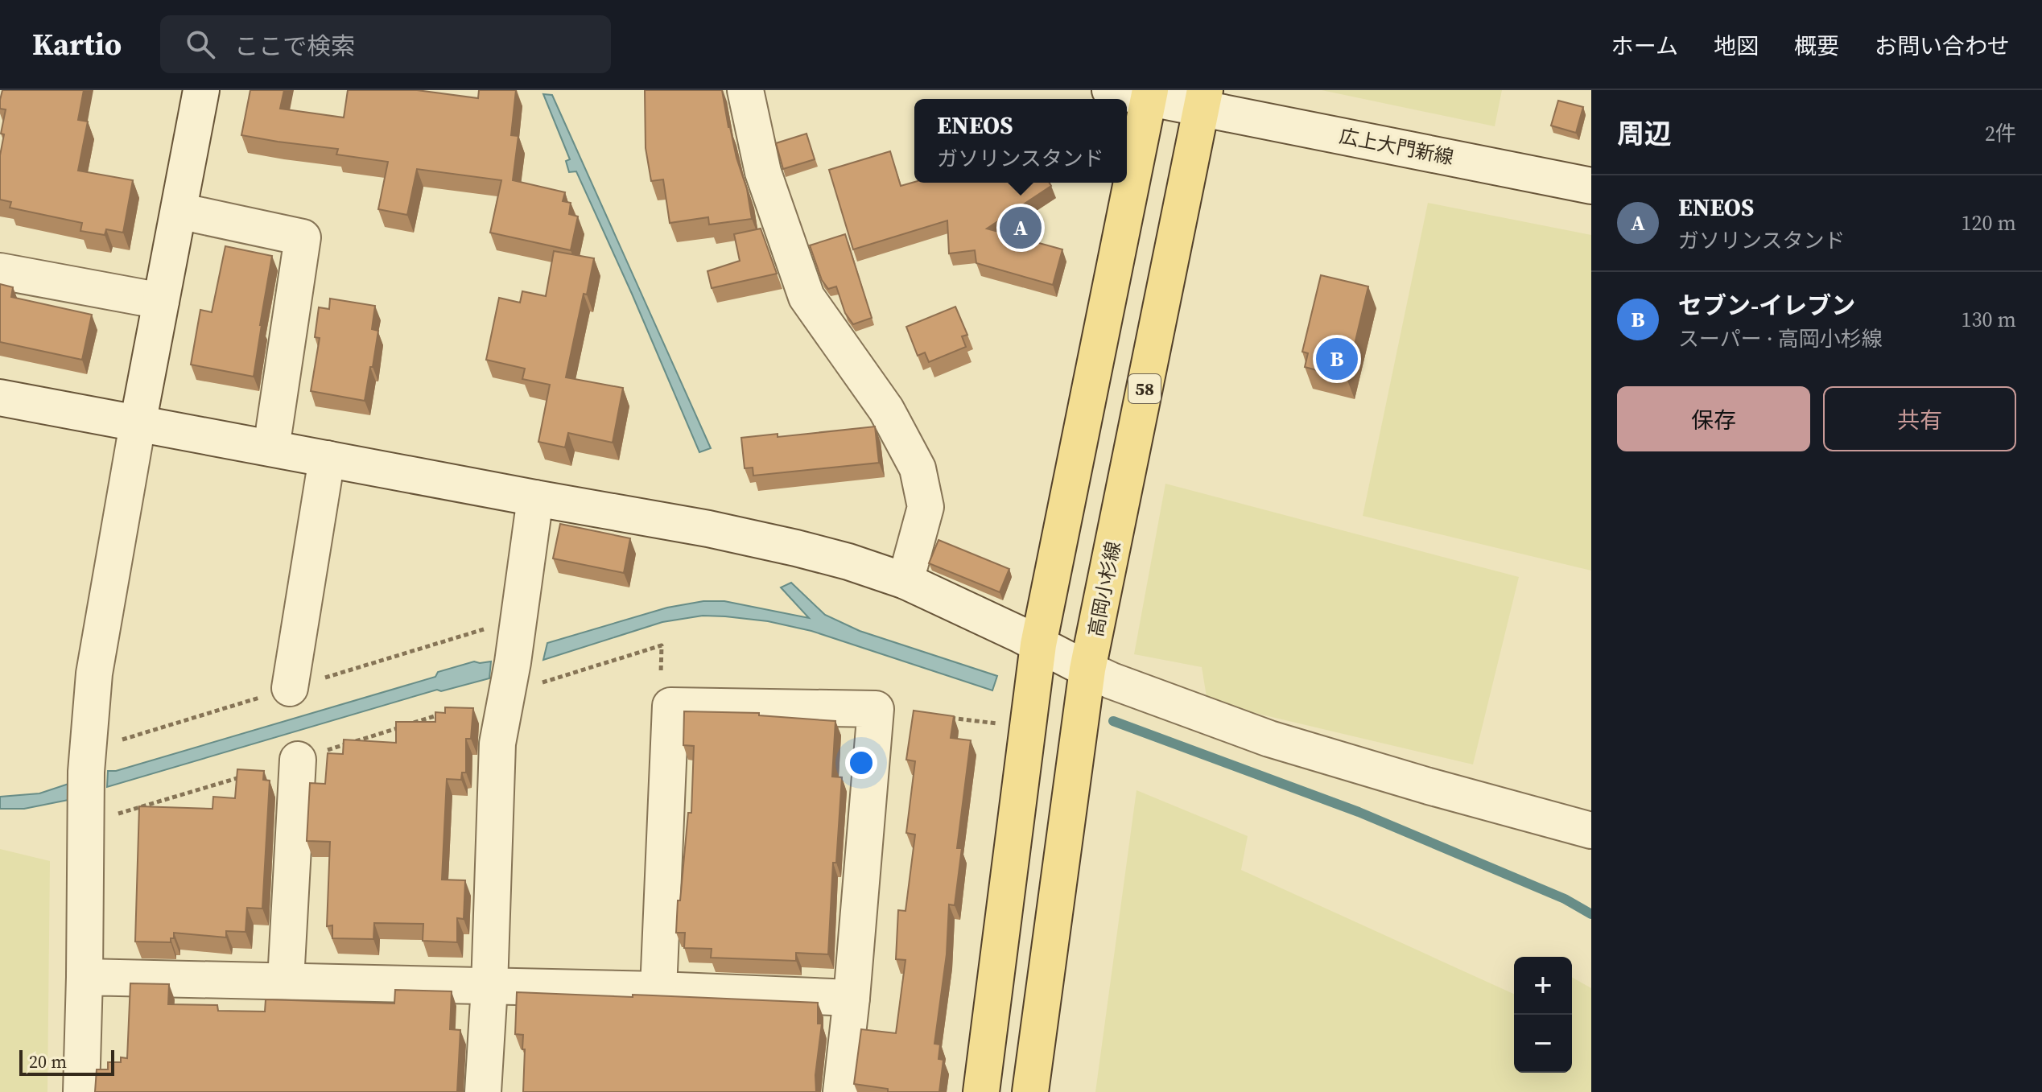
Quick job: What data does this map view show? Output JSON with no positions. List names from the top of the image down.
{
  "streets": {
    "main road": ["58", "高岡小杉線"],
    "street": ["広上大門新線"]
  },
  "crossings": [
    ["広上大門新線", "高岡小杉線"]
  ],
  "scale_bar": "20 m",
  "page": {
    "header": "Kartio",
    "search": "ここで検索",
    "nav": [
      "ホーム",
      "地図",
      "概要",
      "お問い合わせ"
    ],
    "heading": ["周辺", "2件"],
    "popup": ["ENEOS", "ガソリンスタンド"],
    "list": [
      {
        "mark": "A",
        "name": "ENEOS",
        "note": "ガソリンスタンド",
        "value": "120 m"
      },
      {
        "mark": "B",
        "name": "セブン-イレブン",
        "note": "スーパー · 高岡小杉線",
        "value": "130 m"
      }
    ],
    "pins": ["A", "B"],
    "buttons": ["保存", "共有"],
    "map_buttons": ["+", "−"],
    "scale": "20 m"
  }
}
